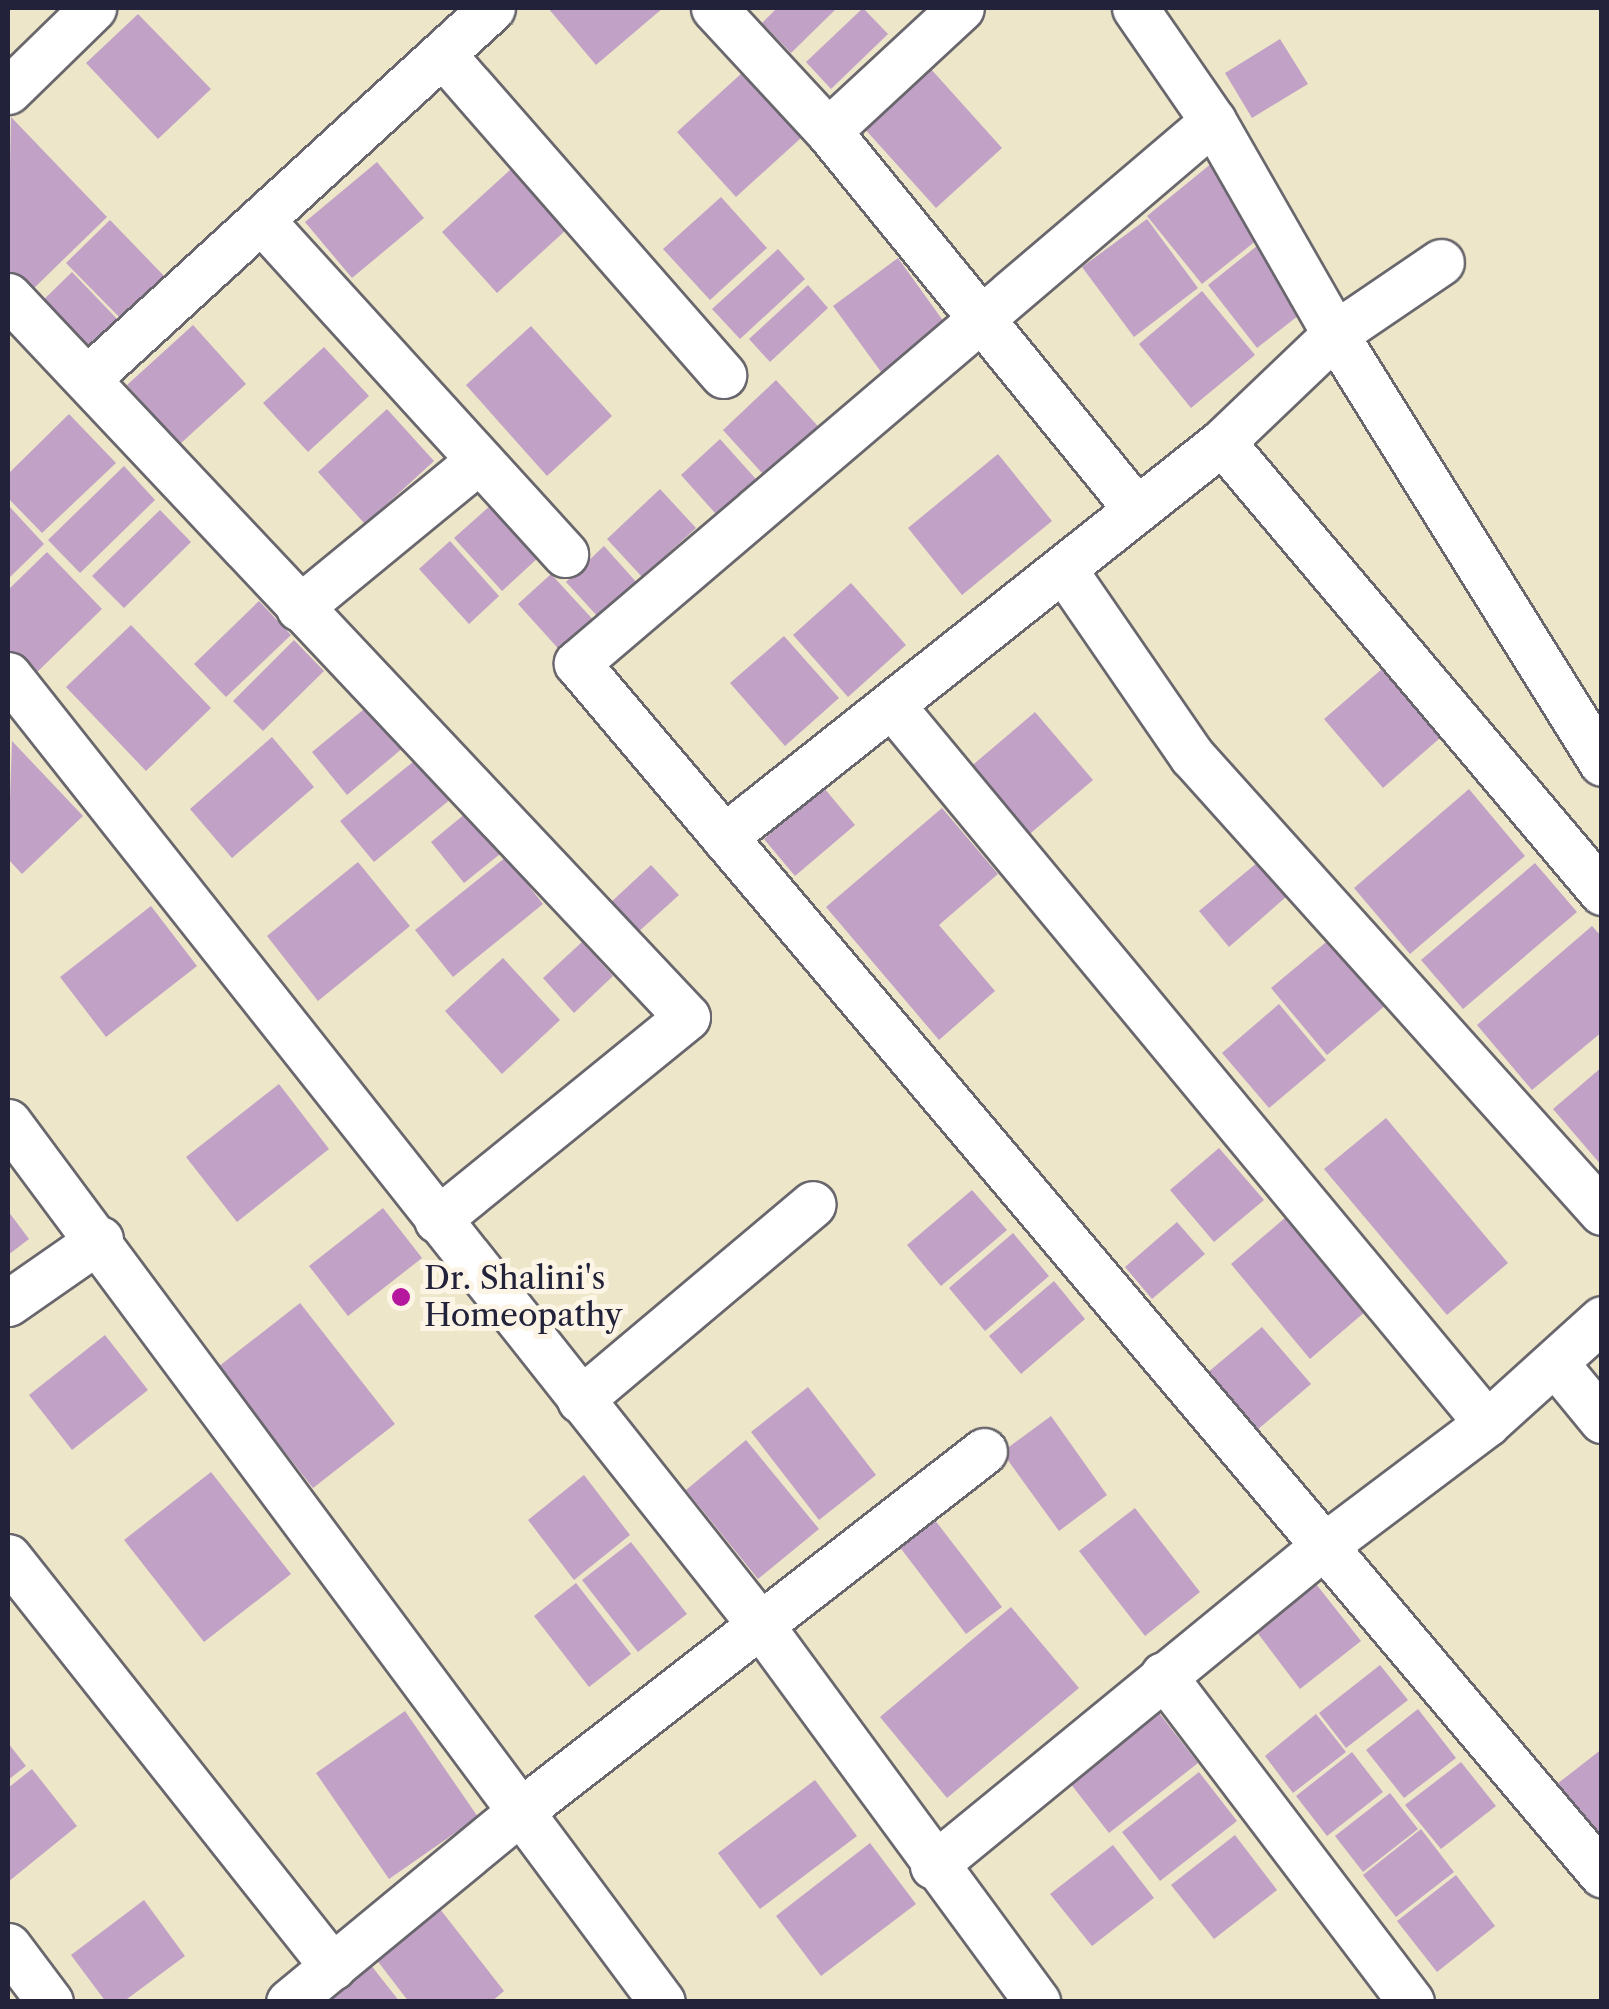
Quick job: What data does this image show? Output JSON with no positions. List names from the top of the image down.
{
  "places": ["Dr. Shalini's Homeopathy"]
}
